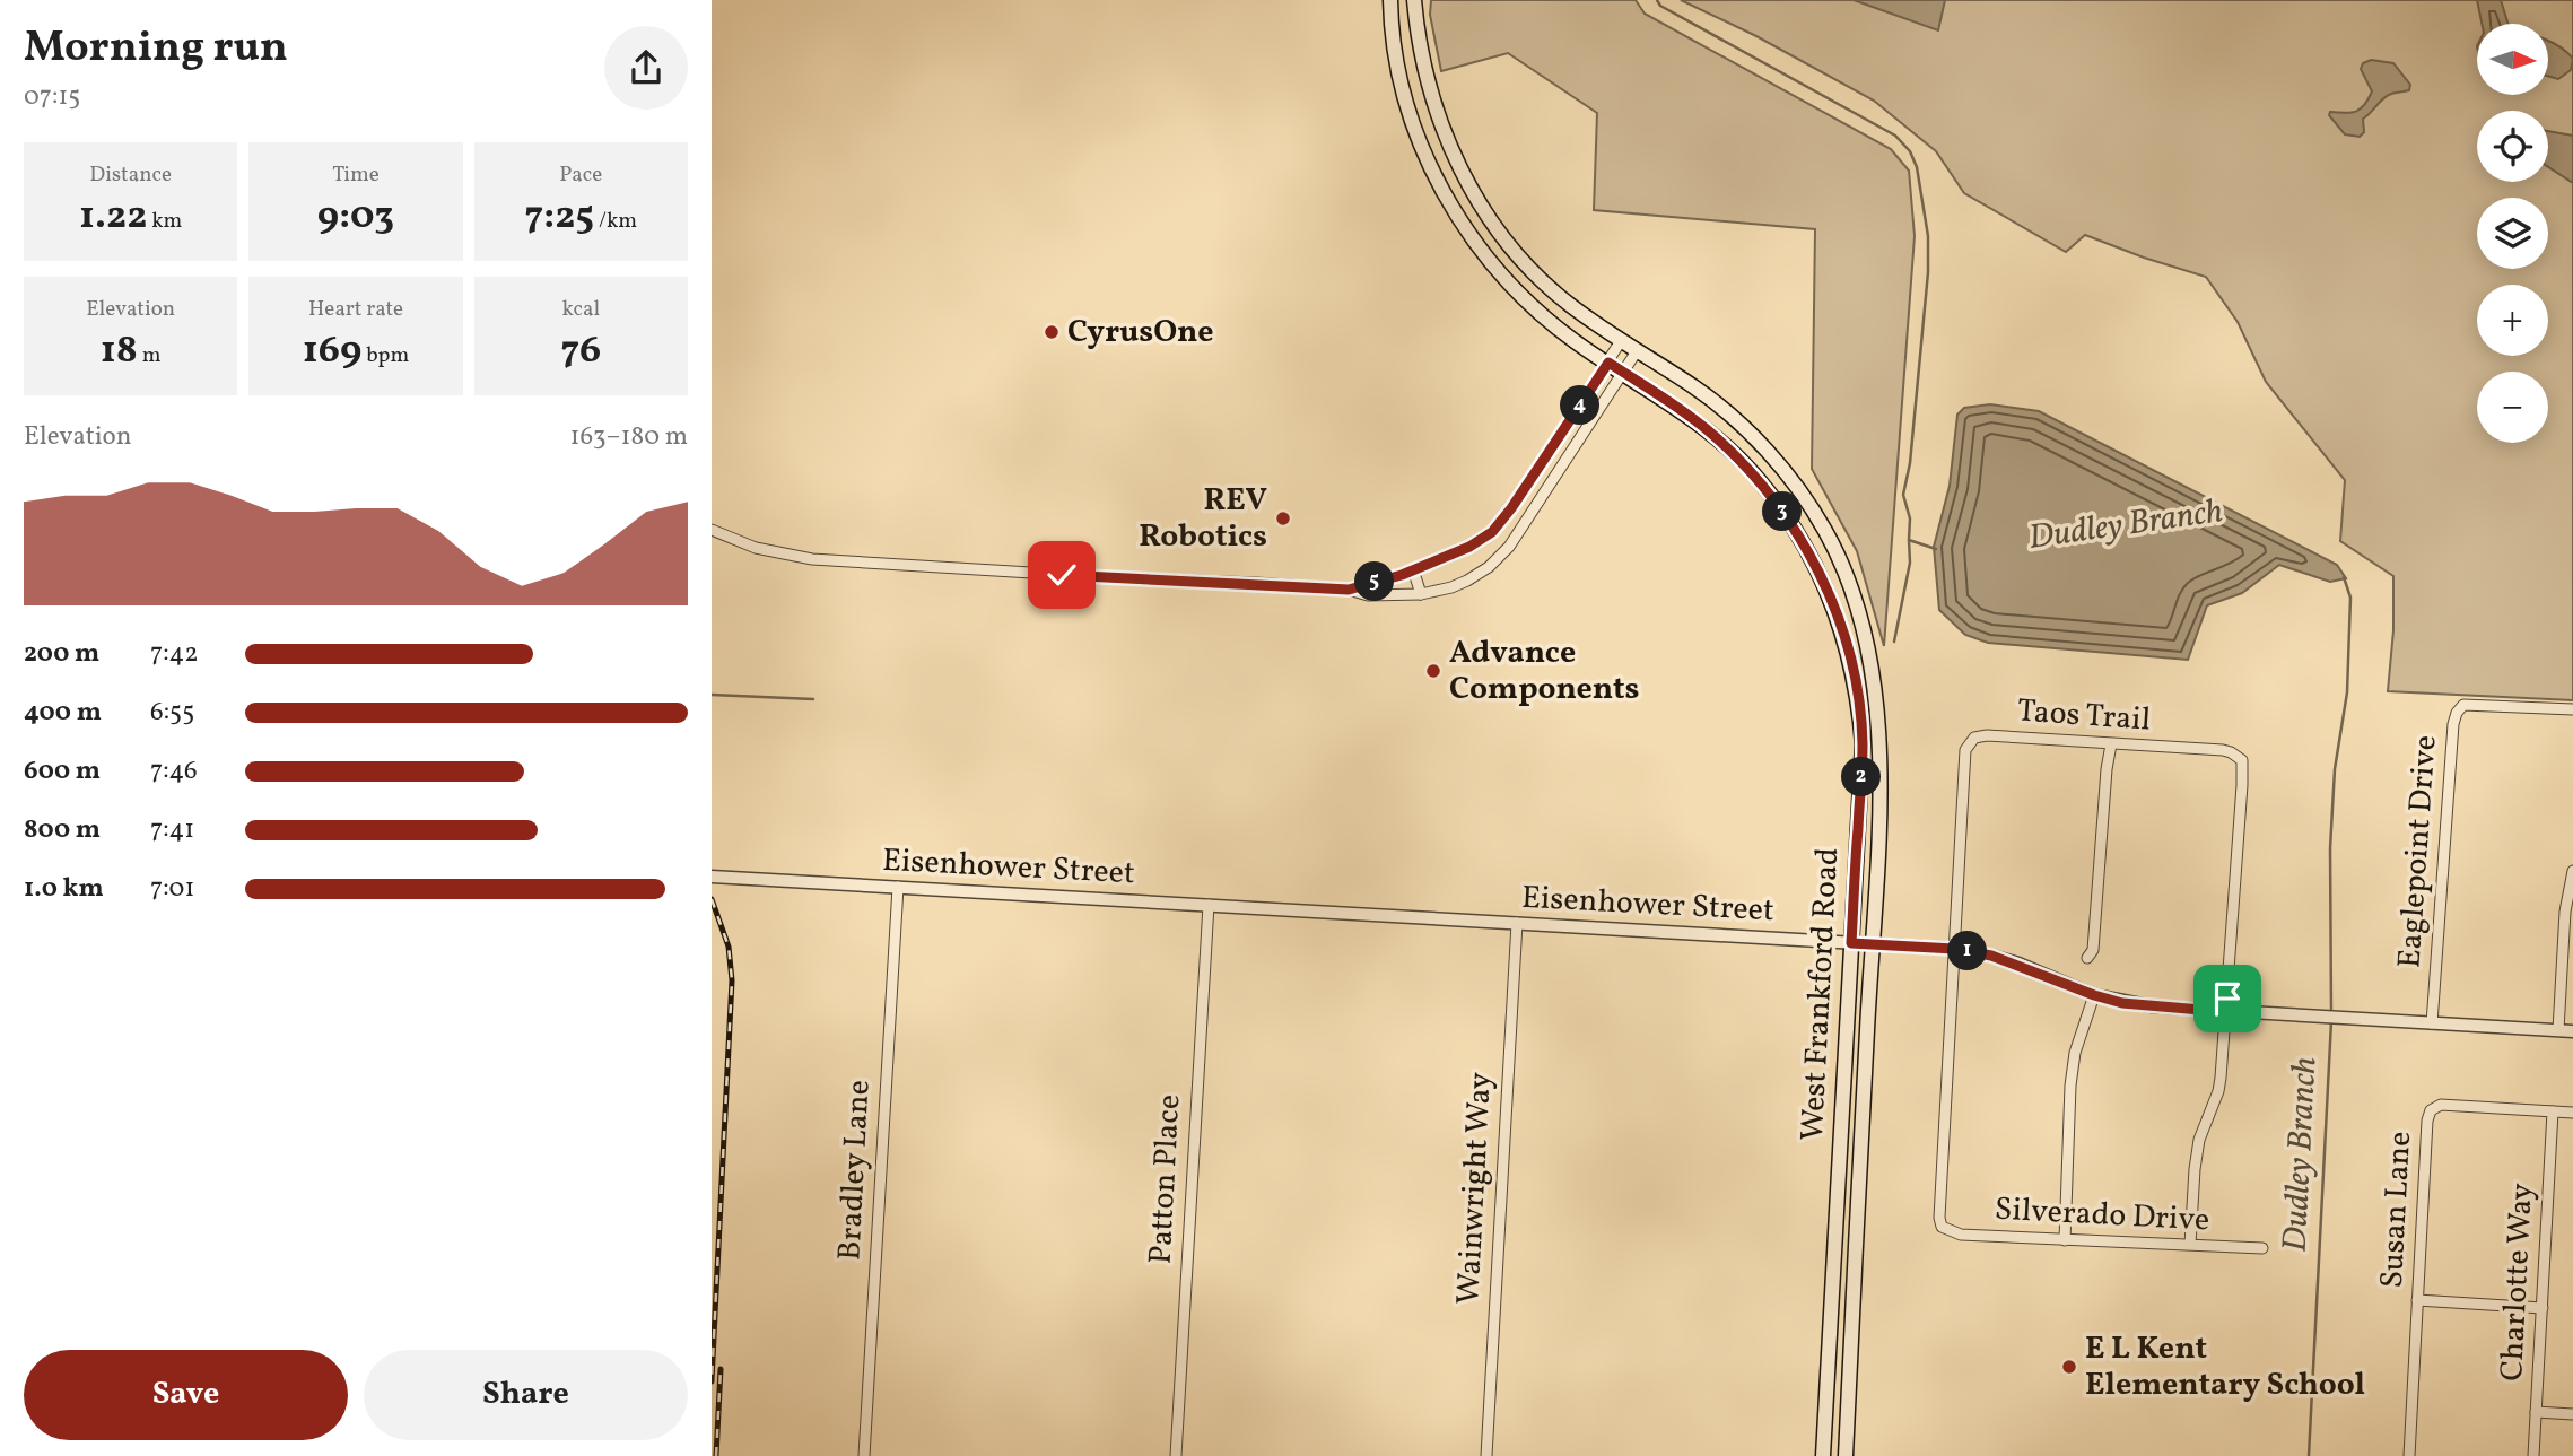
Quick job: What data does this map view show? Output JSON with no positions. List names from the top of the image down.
{
  "streets": {
    "main road": ["West Frankford Road"],
    "street": [
      "Taos Trail",
      "Eaglepoint Drive",
      "Eisenhower Street",
      "Bradley Lane",
      "Patton Place",
      "Wainwright Way",
      "Susan Lane",
      "Silverado Drive",
      "Charlotte Way"
    ]
  },
  "crossings": [
    ["Taos Trail", "Eisenhower Street"],
    ["Taos Trail", "Silverado Drive"],
    ["Eaglepoint Drive", "Eisenhower Street"],
    ["Eisenhower Street", "West Frankford Road"],
    ["Eisenhower Street", "Bradley Lane"],
    ["Eisenhower Street", "Patton Place"],
    ["Eisenhower Street", "Wainwright Way"],
    ["Eisenhower Street", "Silverado Drive"],
    ["Susan Lane", "Charlotte Way"]
  ],
  "water": ["Dudley Branch"],
  "places": [
    "CyrusOne",
    "REV Robotics",
    "Advance Components",
    "E L Kent Elementary School"
  ],
  "north": "right",
  "page": {
    "heading": ["Morning run", "07:15"],
    "map_buttons": ["+", "−"],
    "stats": [
      ["Distance", "1.22 km"],
      ["Time", "9:03"],
      ["Pace", "7:25 /km"],
      ["Elevation", "18 m"],
      ["Heart rate", "169 bpm"],
      ["kcal", "76"]
    ],
    "pins": [
      "4",
      "3",
      "5",
      "2",
      "1"
    ],
    "chart": ["Elevation", "163–180 m"],
    "list": [
      {
        "name": "200 m",
        "note": "7:42"
      },
      {
        "name": "400 m",
        "note": "6:55"
      },
      {
        "name": "600 m",
        "note": "7:46"
      },
      {
        "name": "800 m",
        "note": "7:41"
      },
      {
        "name": "1.0 km",
        "note": "7:01"
      }
    ],
    "buttons": ["Save", "Share"]
  }
}
